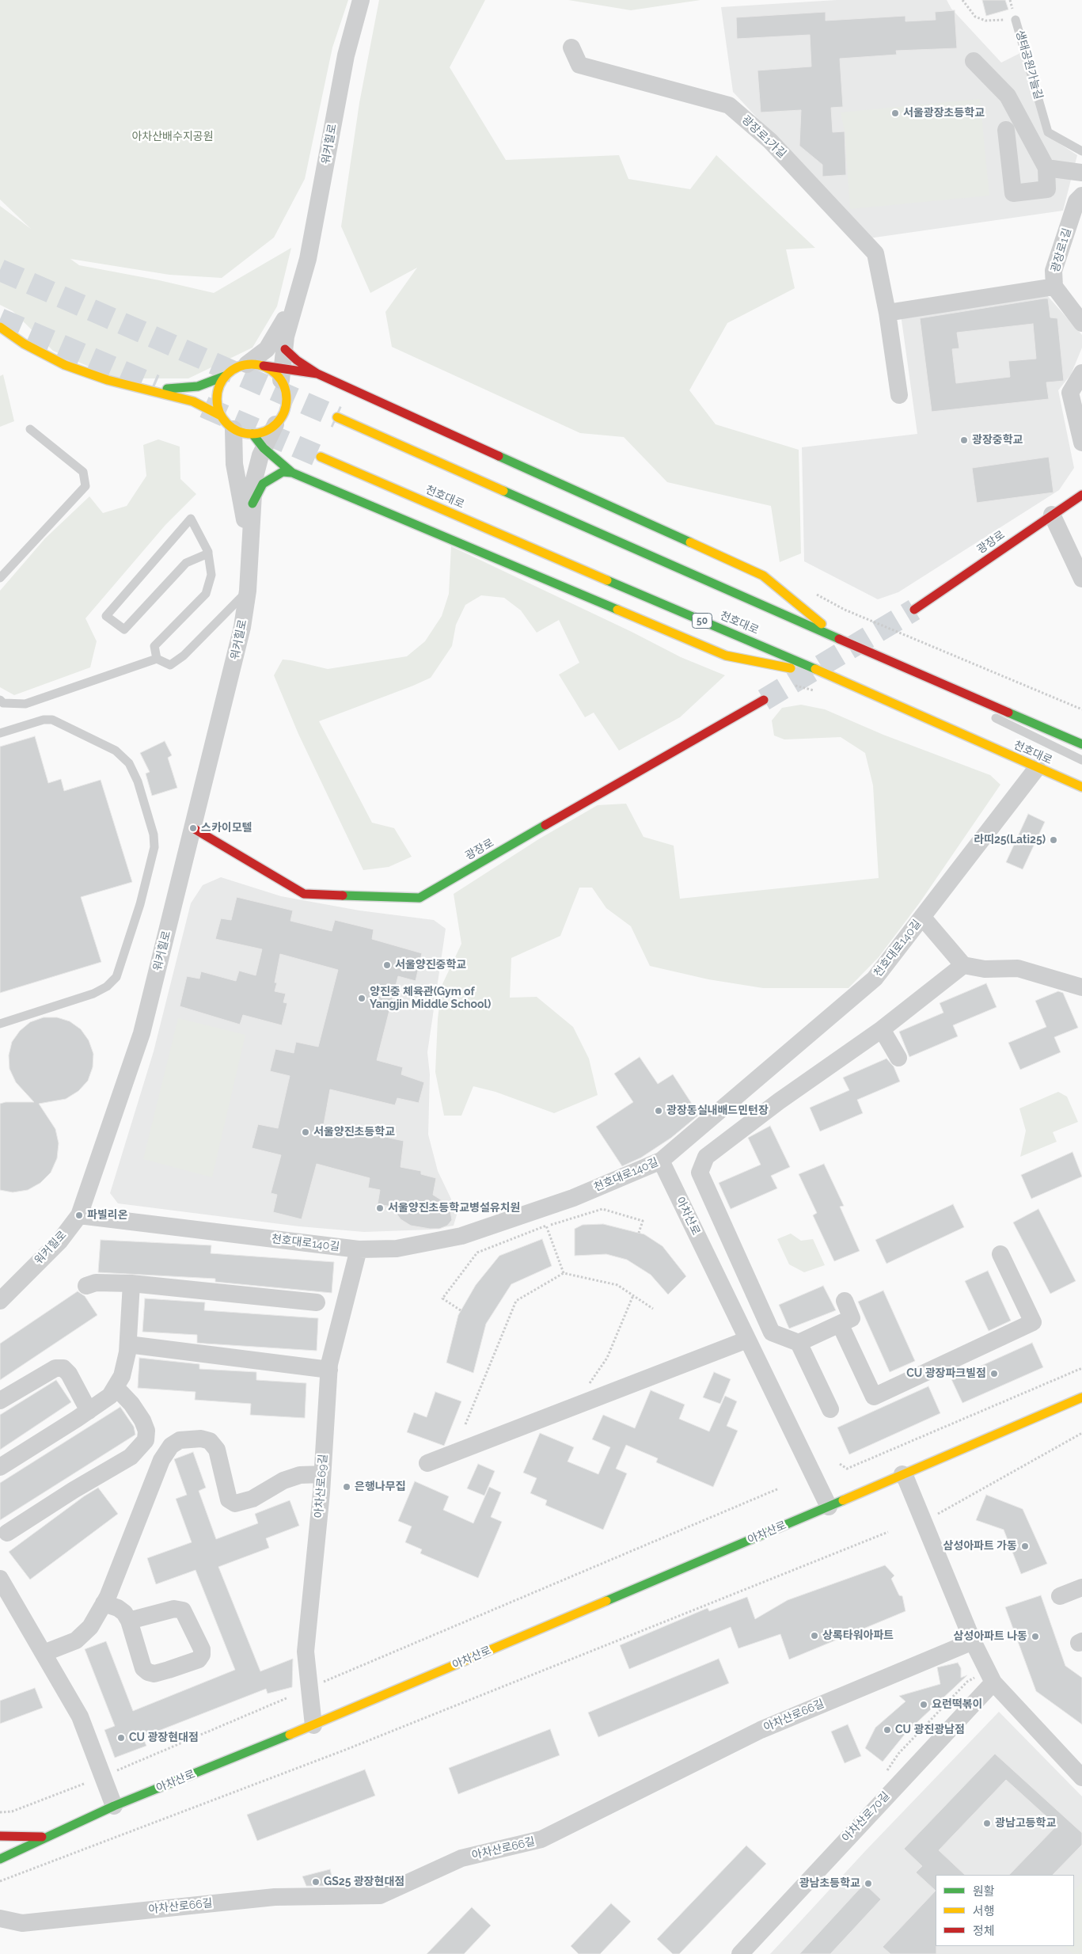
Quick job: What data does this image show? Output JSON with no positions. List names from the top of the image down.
{
  "streets": {
    "main road": [
      "천호대로",
      "광장로",
      "50",
      "아차산로"
    ],
    "street": [
      "광장로1가길",
      "워커힐로",
      "광장로1길",
      "천호대로140길",
      "아차산로69길",
      "아차산로66길",
      "아차산로70길"
    ],
    "lane": ["생태공원가늘길"]
  },
  "crossings": [
    ["워커힐로", "광장로"],
    ["워커힐로", "천호대로140길"],
    ["천호대로", "천호대로140길"],
    ["천호대로140길", "아차산로"],
    ["천호대로140길", "아차산로69길"],
    ["아차산로", "아차산로69길"]
  ],
  "parks": ["아차산배수지공원"],
  "places": [
    "서울광장초등학교",
    "광장중학교",
    "스카이모텔",
    "라띠25(Lati25)",
    "서울양진중학교",
    "양진중 체육관(Gym of Yangjin Middle School)",
    "광장동실내배드민턴장",
    "서울양진초등학교",
    "서울양진초등학교병설유치원",
    "파빌리온",
    "CU 광장파크빌점",
    "은행나무집",
    "삼성아파트 가동",
    "상록타워아파트",
    "삼성아파트 나동",
    "요런떡볶이",
    "CU 광진광남점",
    "CU 광장현대점",
    "광남고등학교",
    "GS25 광장현대점",
    "광남초등학교"
  ],
  "legend": ["원활", "서행", "정체"]
}
